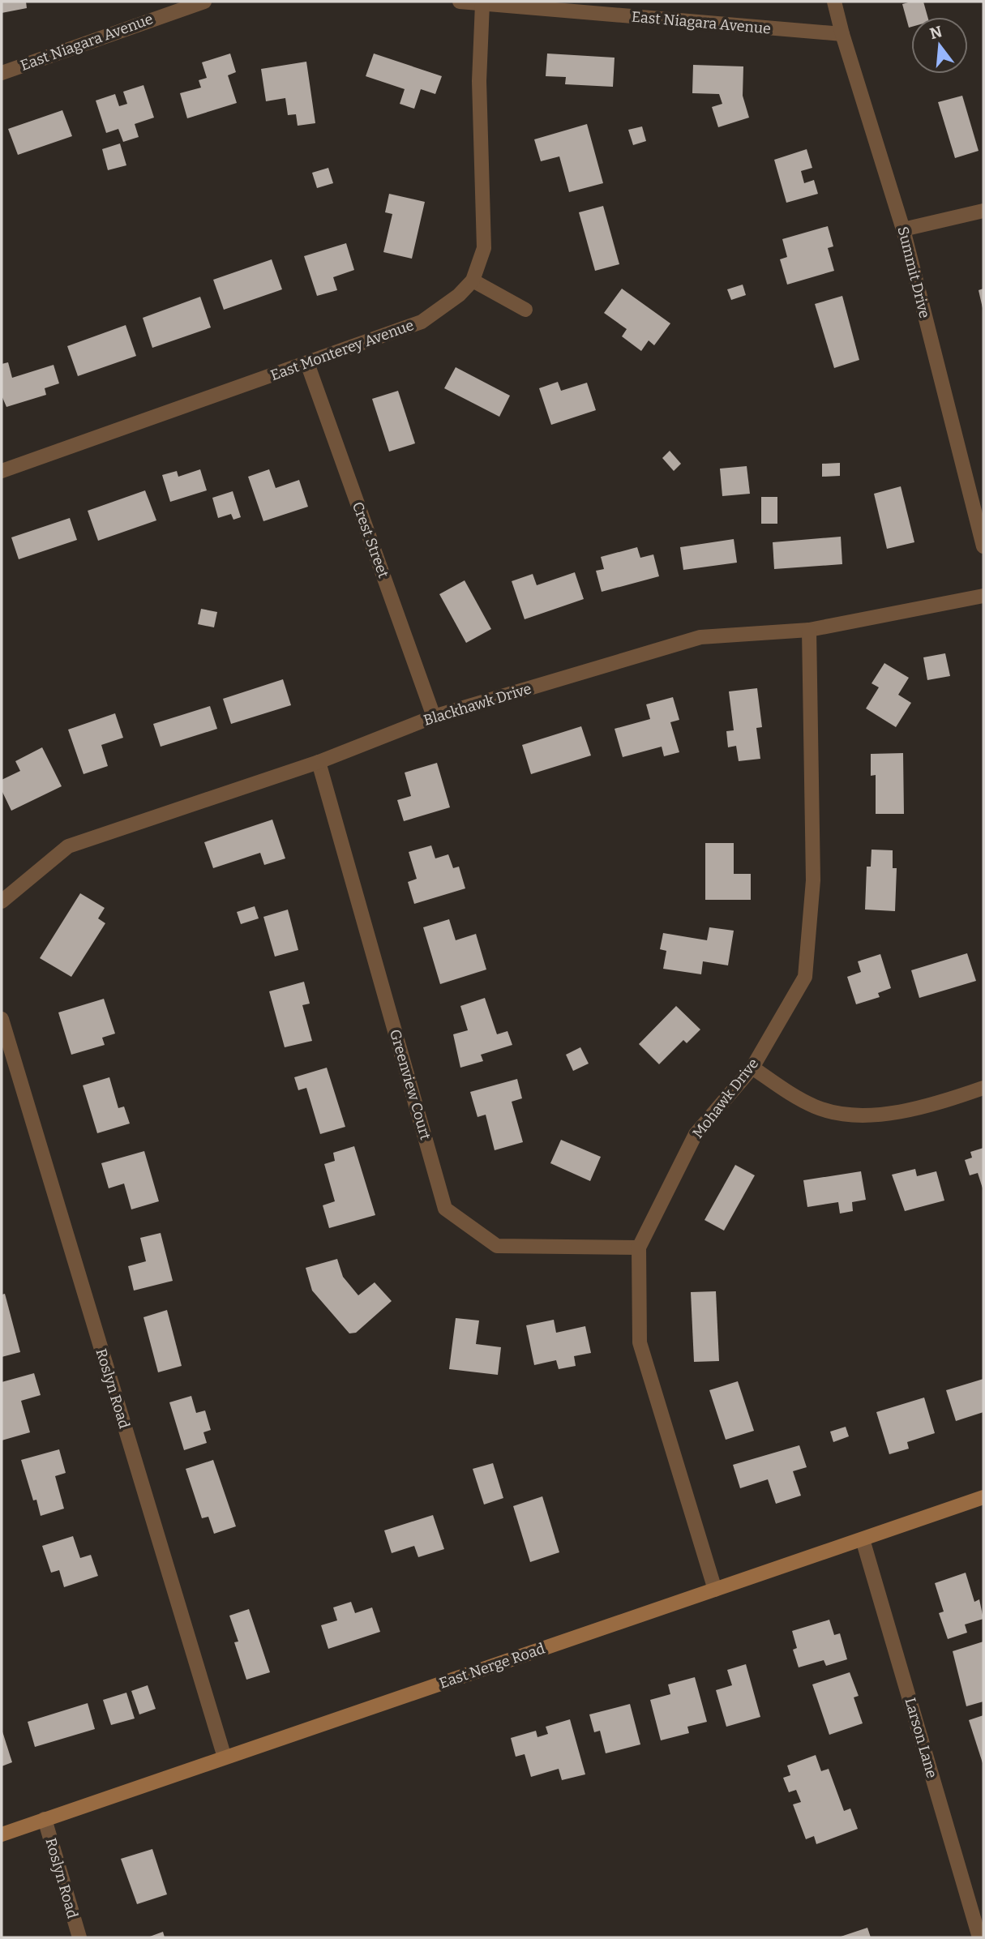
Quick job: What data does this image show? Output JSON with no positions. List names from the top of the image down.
{
  "streets": {
    "main road": ["East Nerge Road"],
    "street": [
      "East Niagara Avenue",
      "Summit Drive",
      "East Monterey Avenue",
      "Crest Street",
      "Blackhawk Drive",
      "Greenview Court",
      "Mohawk Drive",
      "Roslyn Road",
      "Larson Lane"
    ]
  },
  "crossings": [
    ["East Niagara Avenue", "Summit Drive"],
    ["East Niagara Avenue", "East Monterey Avenue"],
    ["East Monterey Avenue", "Crest Street"],
    ["Crest Street", "Blackhawk Drive"],
    ["Blackhawk Drive", "Greenview Court"],
    ["Blackhawk Drive", "Mohawk Drive"],
    ["Greenview Court", "Mohawk Drive"],
    ["Mohawk Drive", "East Nerge Road"],
    ["Roslyn Road", "East Nerge Road"],
    ["East Nerge Road", "Larson Lane"]
  ],
  "north": "top"
}
